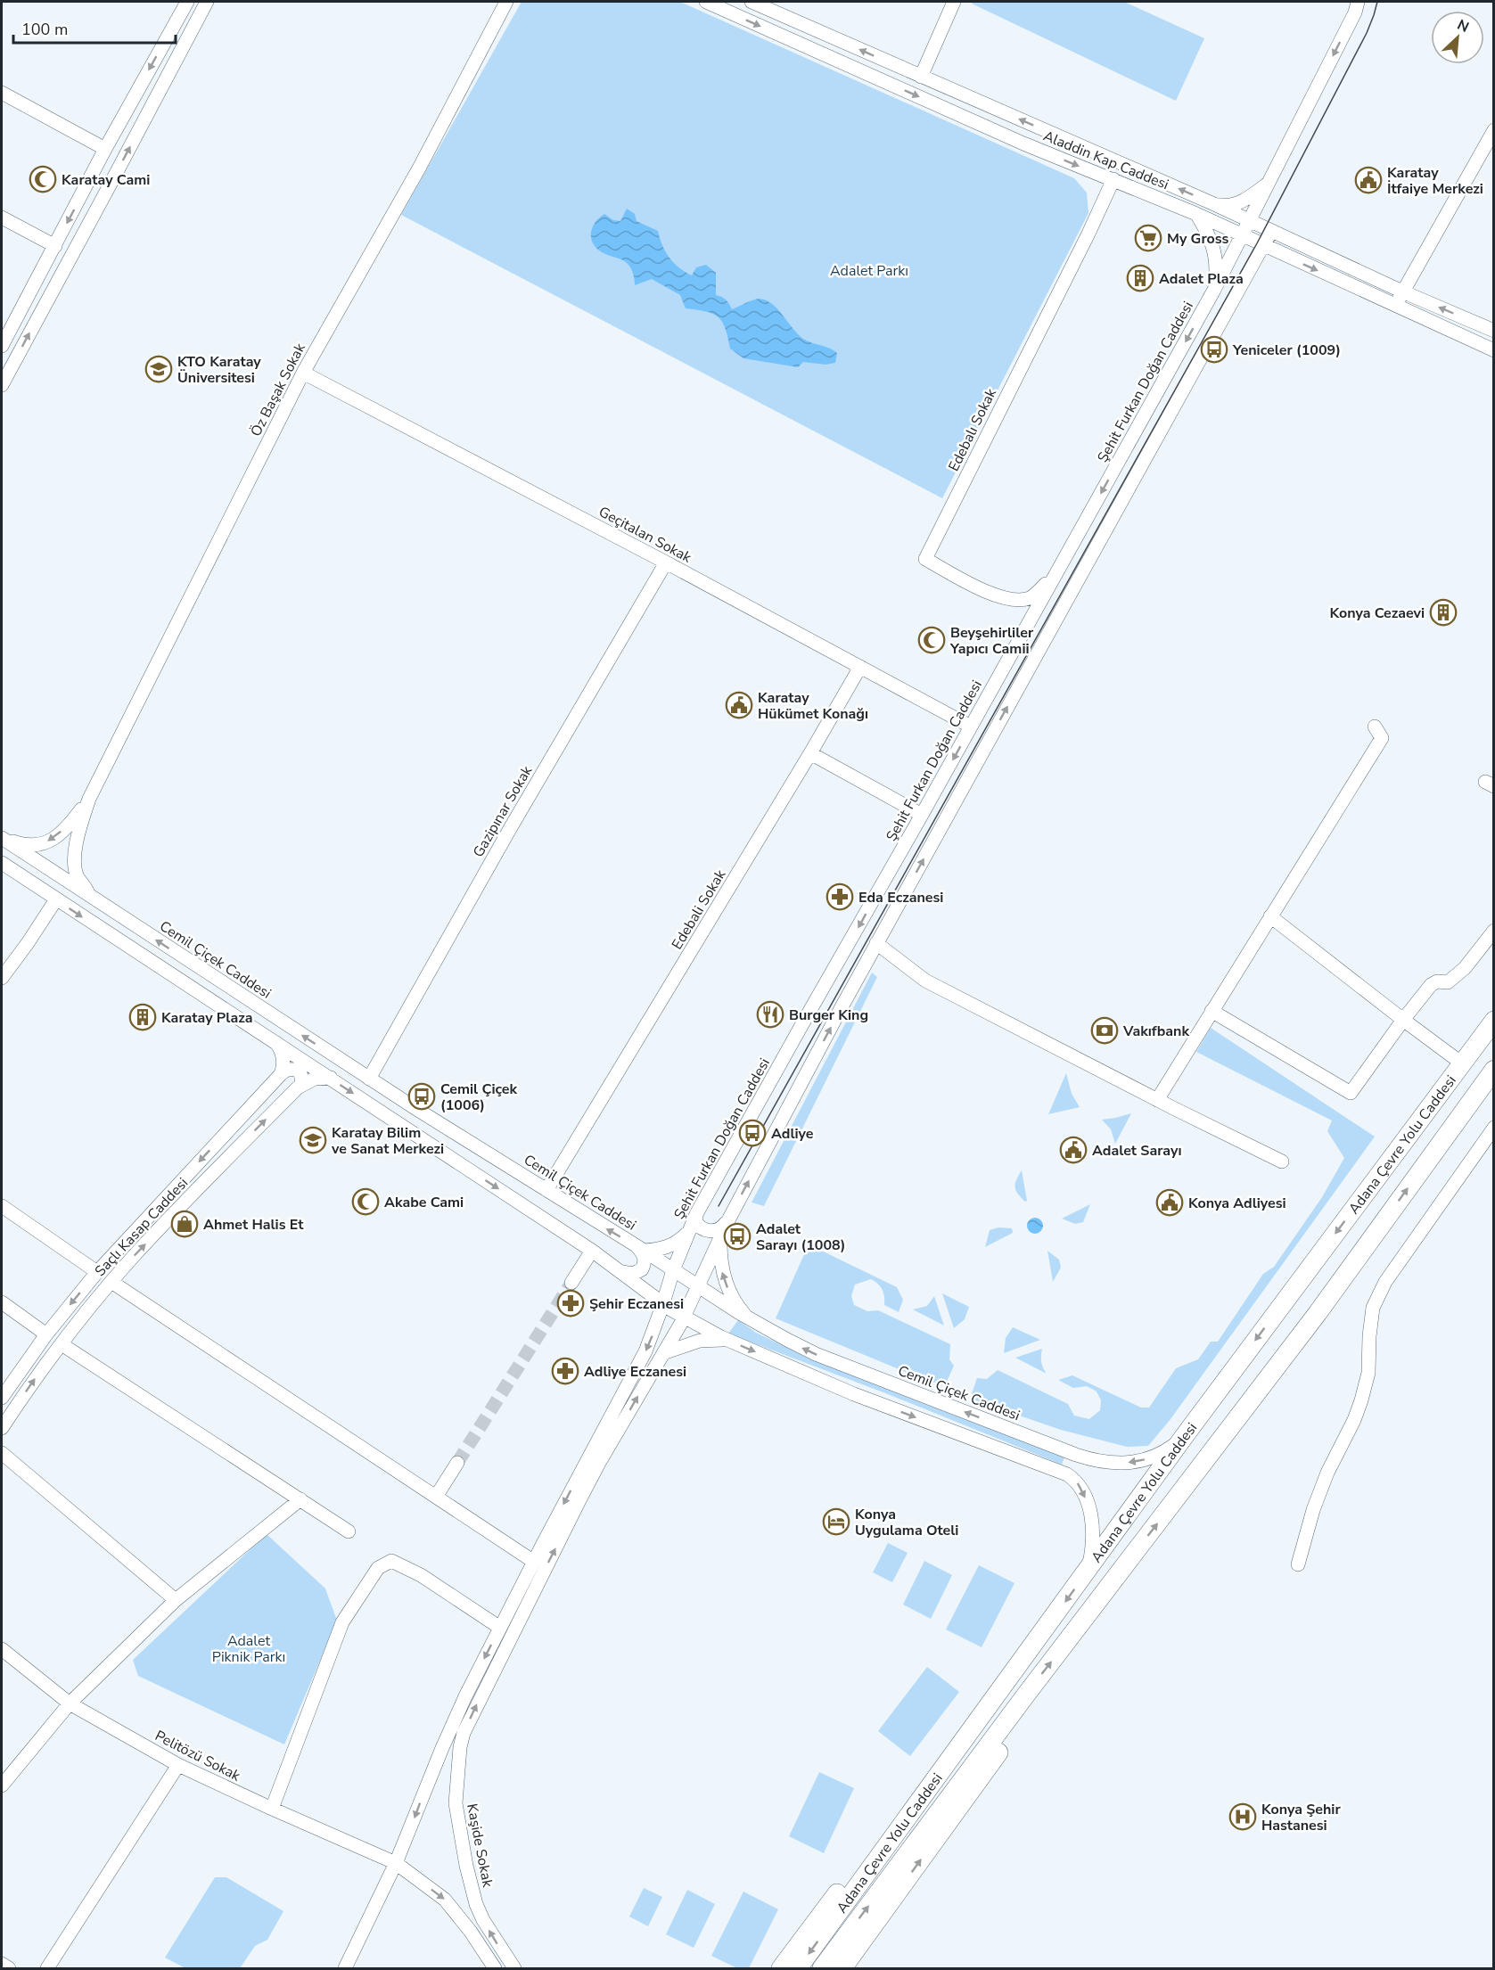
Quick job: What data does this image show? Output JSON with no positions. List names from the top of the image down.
{
  "streets": {
    "highway": ["Adana Çevre Yolu Caddesi"],
    "street": [
      "Aladdin Kap Caddesi",
      "Şehit Furkan Doğan Caddesi",
      "Öz Başak Sokak",
      "Edebalı Sokak",
      "Geçitalan Sokak",
      "Gazipınar Sokak",
      "Edebali Sokak",
      "Cemil Çiçek Caddesi",
      "Saçlı Kasap Caddesi",
      "Pelitözü Sokak",
      "Kaşide Sokak"
    ]
  },
  "crossings": [
    ["Aladdin Kap Caddesi", "Şehit Furkan Doğan Caddesi"],
    ["Aladdin Kap Caddesi", "Edebalı Sokak"],
    ["Şehit Furkan Doğan Caddesi", "Edebalı Sokak"],
    ["Şehit Furkan Doğan Caddesi", "Geçitalan Sokak"],
    ["Şehit Furkan Doğan Caddesi", "Cemil Çiçek Caddesi"],
    ["Şehit Furkan Doğan Caddesi", "Pelitözü Sokak"],
    ["Öz Başak Sokak", "Geçitalan Sokak"],
    ["Geçitalan Sokak", "Gazipınar Sokak"],
    ["Geçitalan Sokak", "Edebali Sokak"],
    ["Gazipınar Sokak", "Cemil Çiçek Caddesi"],
    ["Edebali Sokak", "Cemil Çiçek Caddesi"],
    ["Cemil Çiçek Caddesi", "Adana Çevre Yolu Caddesi"],
    ["Cemil Çiçek Caddesi", "Kaşide Sokak"]
  ],
  "one_way": ["Kaşide Sokak"],
  "parks": ["Adalet Parkı", "Adalet Piknik Parkı"],
  "places": {
    "mosque": ["Karatay Cami", "Beyşehirliler Yapıcı Camii", "Akabe Cami"],
    "public building": [
      "Karatay İtfaiye Merkezi",
      "Karatay Hükümet Konağı",
      "Adalet Sarayı",
      "Konya Adliyesi"
    ],
    "supermarket": ["My Gross"],
    "building": ["Adalet Plaza", "Konya Cezaevi", "Karatay Plaza"],
    "bus stop": [
      "Yeniceler (1009)",
      "Cemil Çiçek (1006)",
      "Adliye",
      "Adalet Sarayı (1008)"
    ],
    "school or university": ["KTO Karatay Üniversitesi", "Karatay Bilim ve Sanat Merkezi"],
    "pharmacy": ["Eda Eczanesi", "Şehir Eczanesi", "Adliye Eczanesi"],
    "restaurant": ["Burger King"],
    "bank": ["Vakıfbank"],
    "shop": ["Ahmet Halis Et"],
    "hotel": ["Konya Uygulama Oteli"],
    "hospital": ["Konya Şehir Hastanesi"]
  },
  "scale_bar": "100 m",
  "north": "top right"
}
